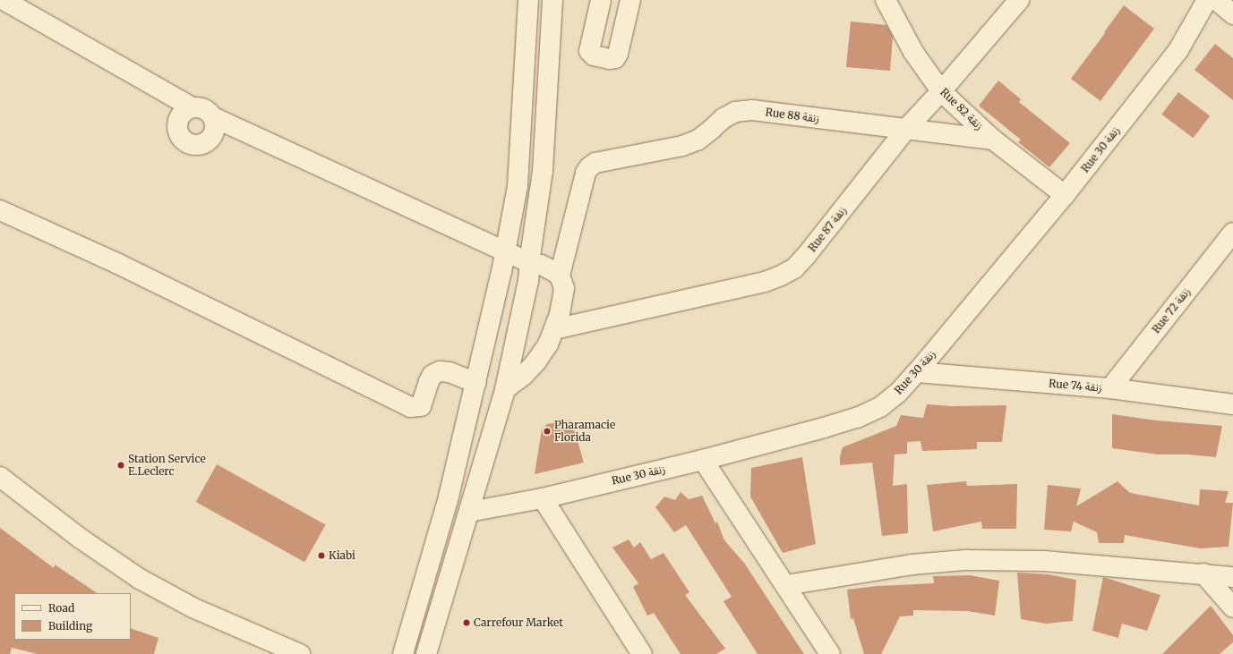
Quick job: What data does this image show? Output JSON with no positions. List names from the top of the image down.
{
  "streets": {
    "street": [
      "Rue 82 زنقة",
      "Rue 88 زنقة",
      "Rue 30 زنقة",
      "Rue 87 زنقة",
      "Rue 72 زنقة",
      "Rue 74 زنقة"
    ]
  },
  "crossings": [
    ["Rue 82 زنقة", "Rue 88 زنقة"],
    ["Rue 82 زنقة", "Rue 30 زنقة"],
    ["Rue 82 زنقة", "Rue 87 زنقة"],
    ["Rue 88 زنقة", "Rue 87 زنقة"],
    ["Rue 30 زنقة", "Rue 74 زنقة"],
    ["Rue 72 زنقة", "Rue 74 زنقة"]
  ],
  "places": [
    "Pharamacie Florida",
    "Station Service E.Leclerc",
    "Kiabi",
    "Carrefour Market"
  ],
  "legend": ["Road", "Building"]
}
